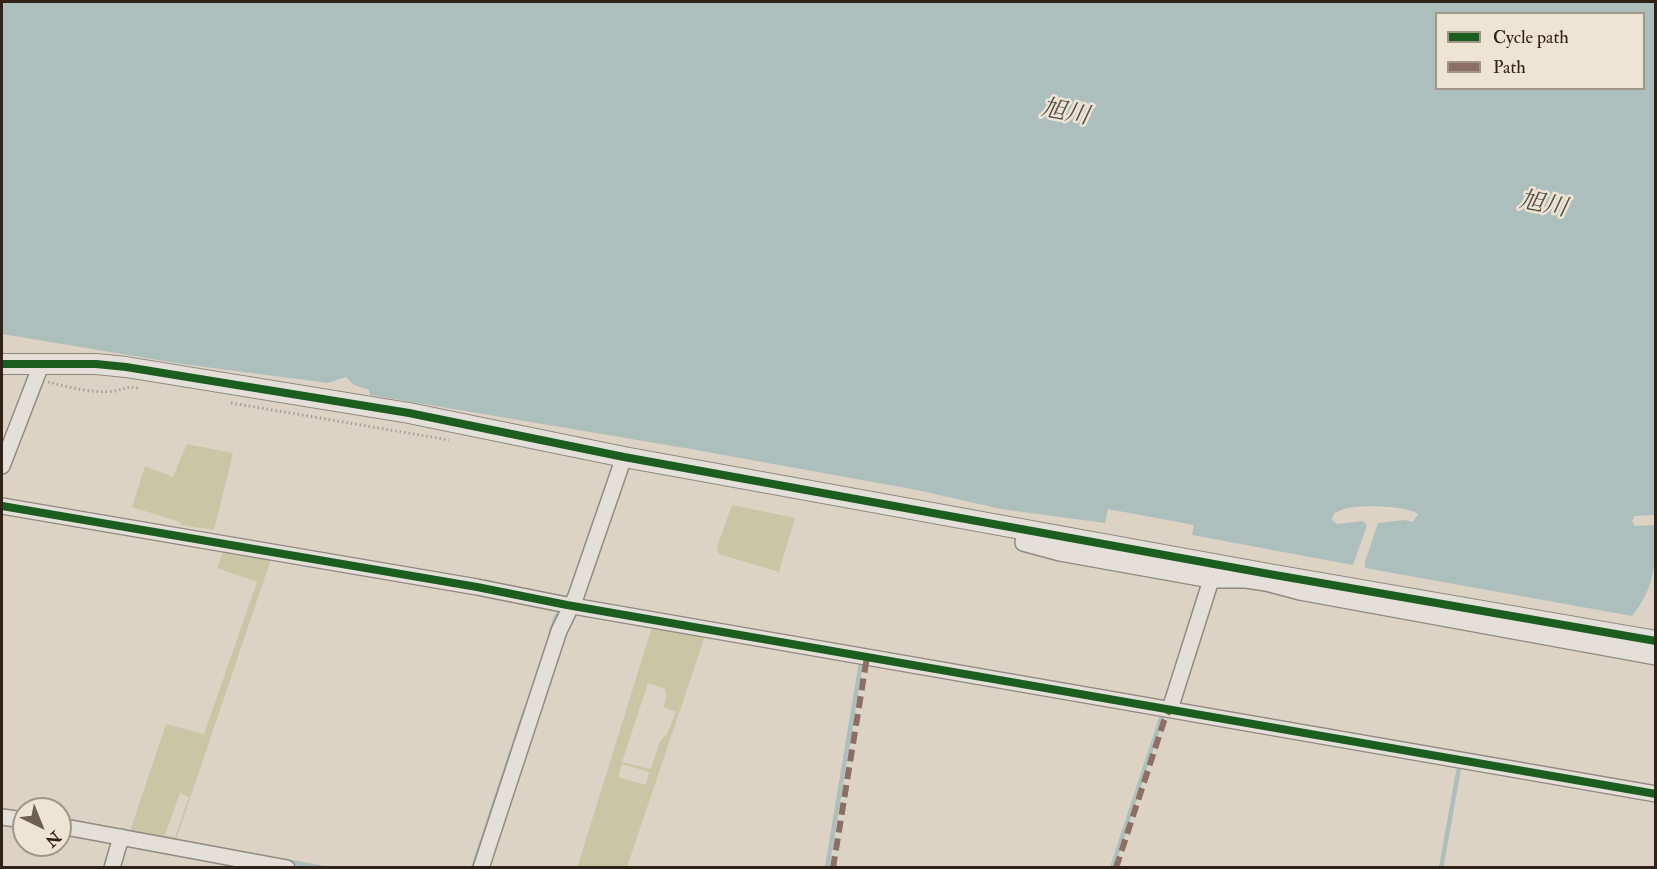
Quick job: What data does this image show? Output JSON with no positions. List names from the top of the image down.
{
  "water": ["旭川"],
  "legend": ["Cycle path", "Path"],
  "north": "bottom right"
}
